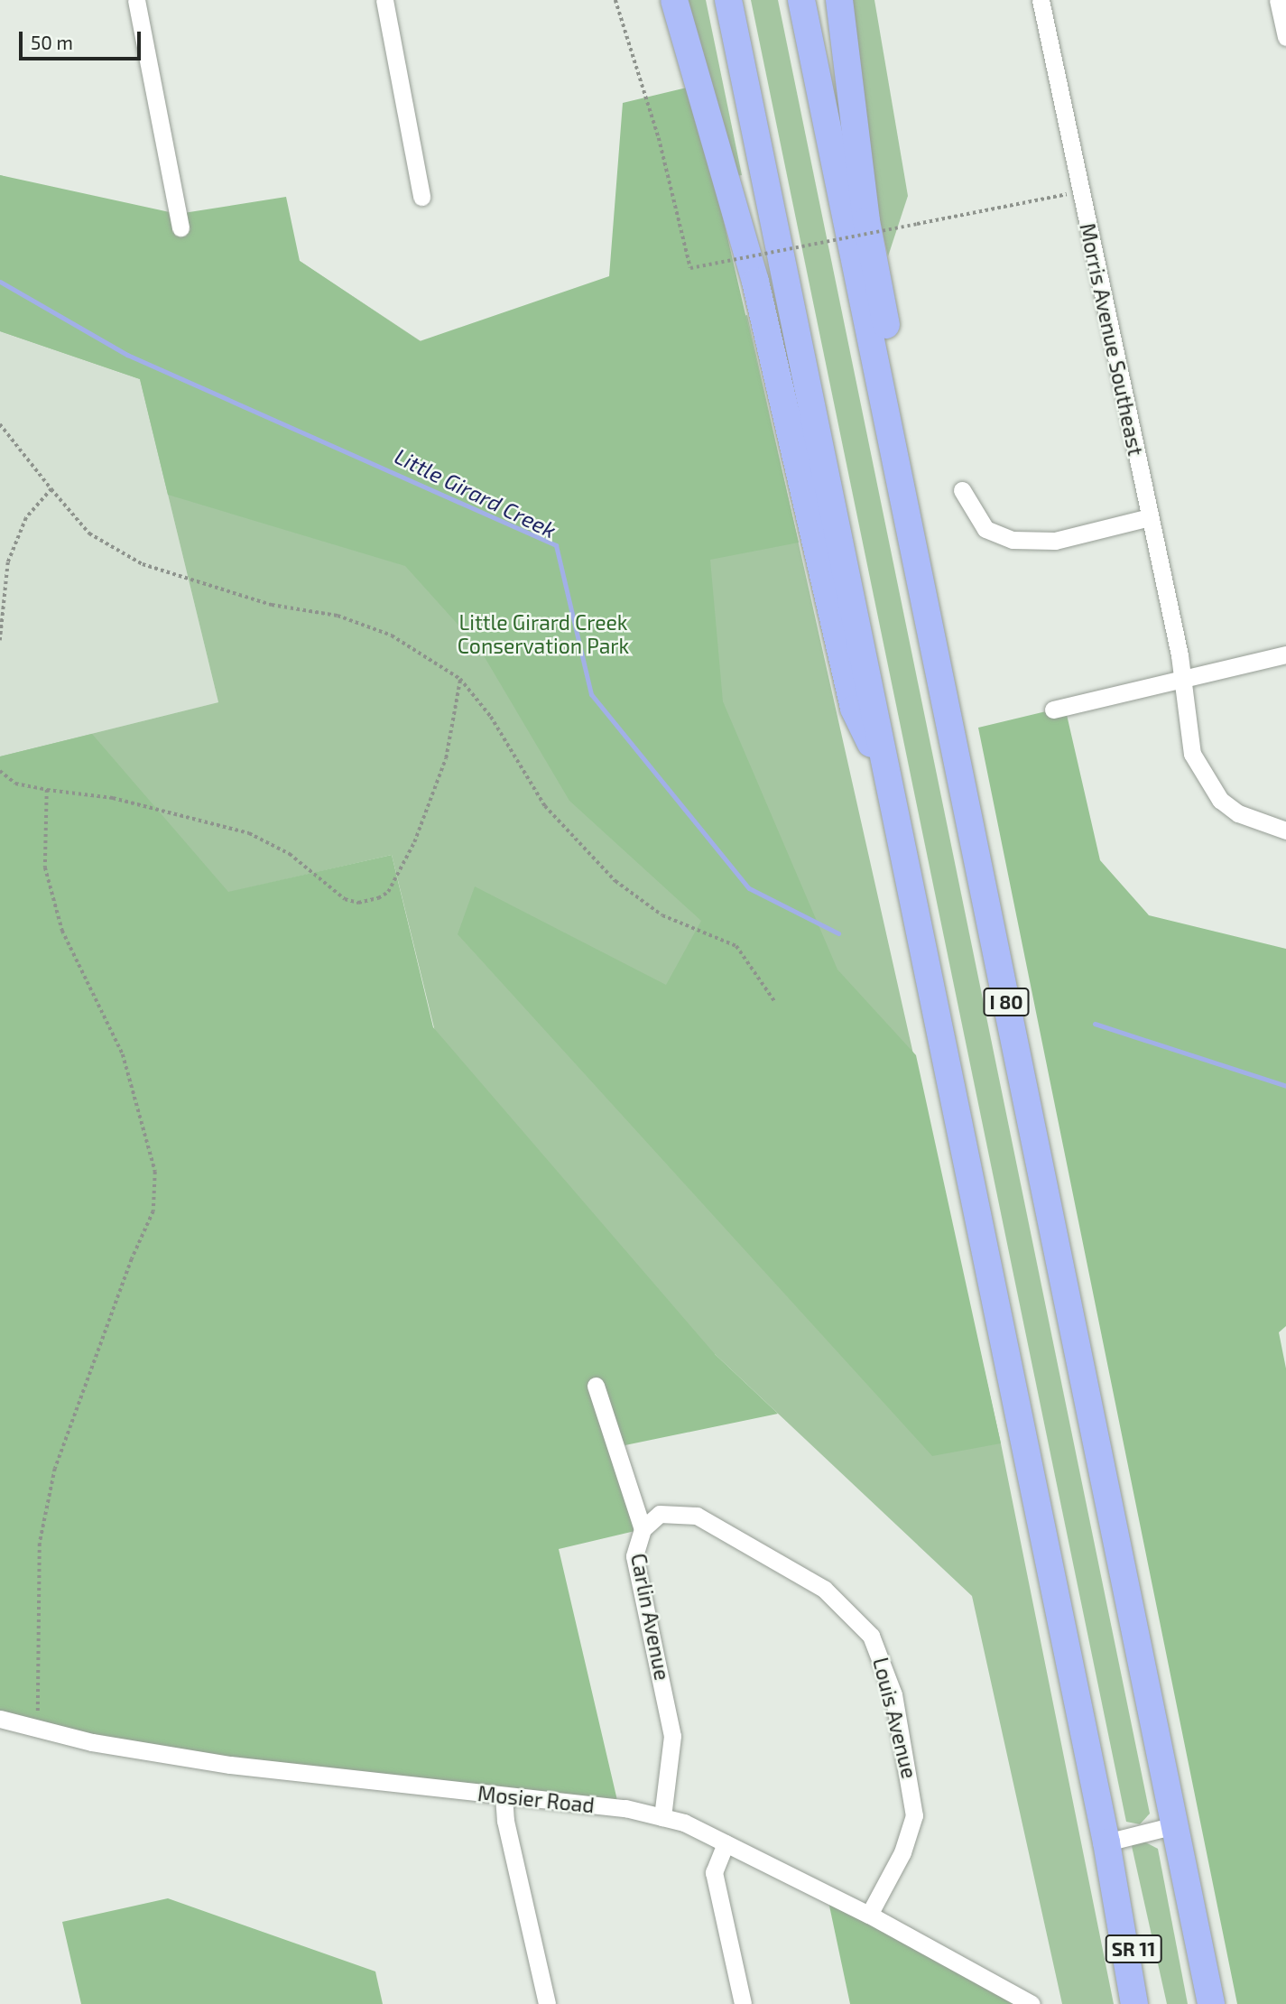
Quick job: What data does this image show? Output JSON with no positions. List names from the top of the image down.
{
  "streets": {
    "highway": ["I 80", "SR 11"],
    "street": [
      "Morris Avenue Southeast",
      "Carlin Avenue",
      "Louis Avenue",
      "Mosier Road"
    ]
  },
  "crossings": [
    ["Carlin Avenue", "Louis Avenue"],
    ["Carlin Avenue", "Mosier Road"],
    ["Louis Avenue", "Mosier Road"]
  ],
  "water": ["Little Girard Creek"],
  "parks": ["Little Girard Creek Conservation Park"],
  "scale_bar": "50 m"
}
